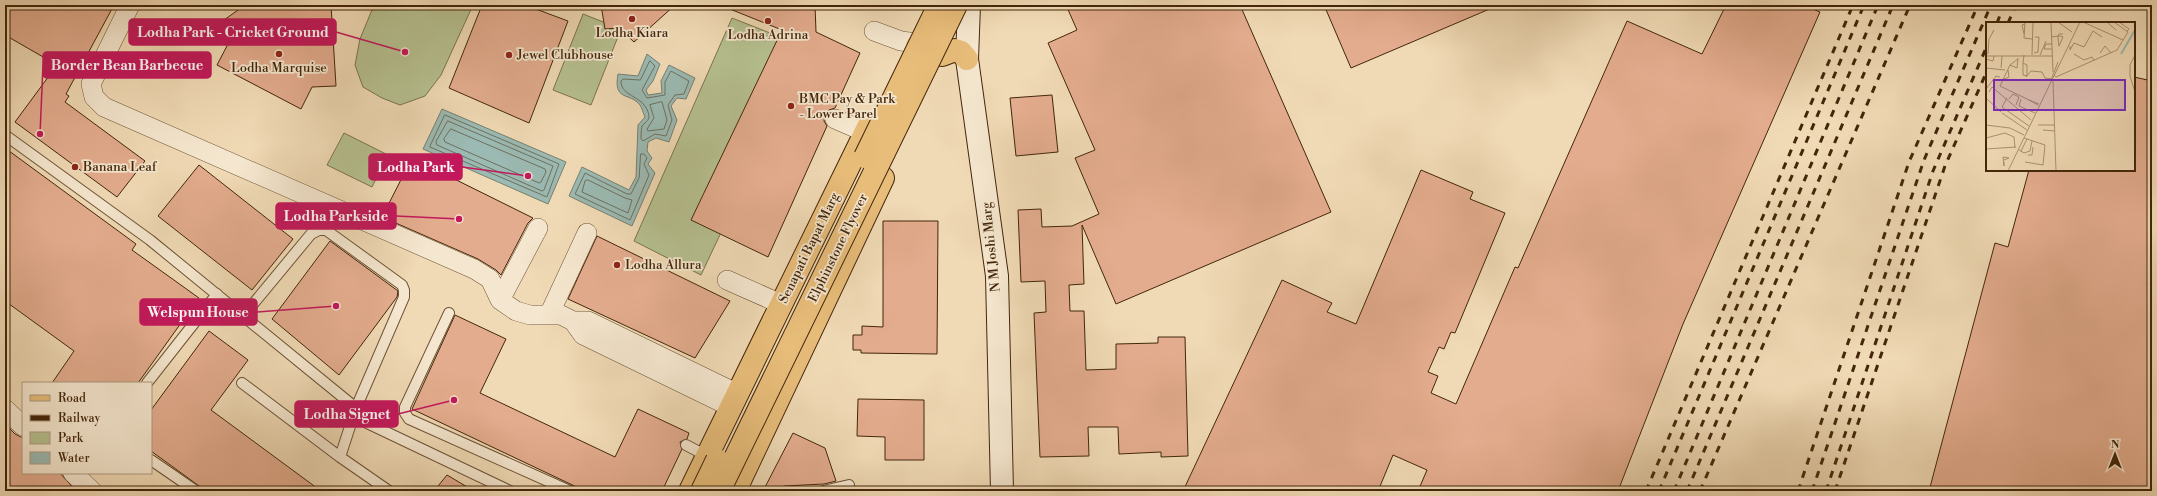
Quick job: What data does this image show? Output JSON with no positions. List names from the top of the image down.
{
  "streets": {
    "main road": ["N M Joshi Marg", "Senapati Bapat Marg", "Elphinstone Flyover"]
  },
  "places": [
    "Lodha Kiara",
    "Lodha Adrina",
    "Lodha Park - Cricket Ground",
    "Lodha Marquise",
    "Jewel Clubhouse",
    "BMC Pay & Park - Lower Parel",
    "Border Bean Barbecue",
    "Banana Leaf",
    "Lodha Park",
    "Lodha Parkside",
    "Lodha Allura",
    "Welspun House",
    "Lodha Signet"
  ],
  "legend": [
    "Road",
    "Railway",
    "Park",
    "Water"
  ],
  "north": "top"
}
